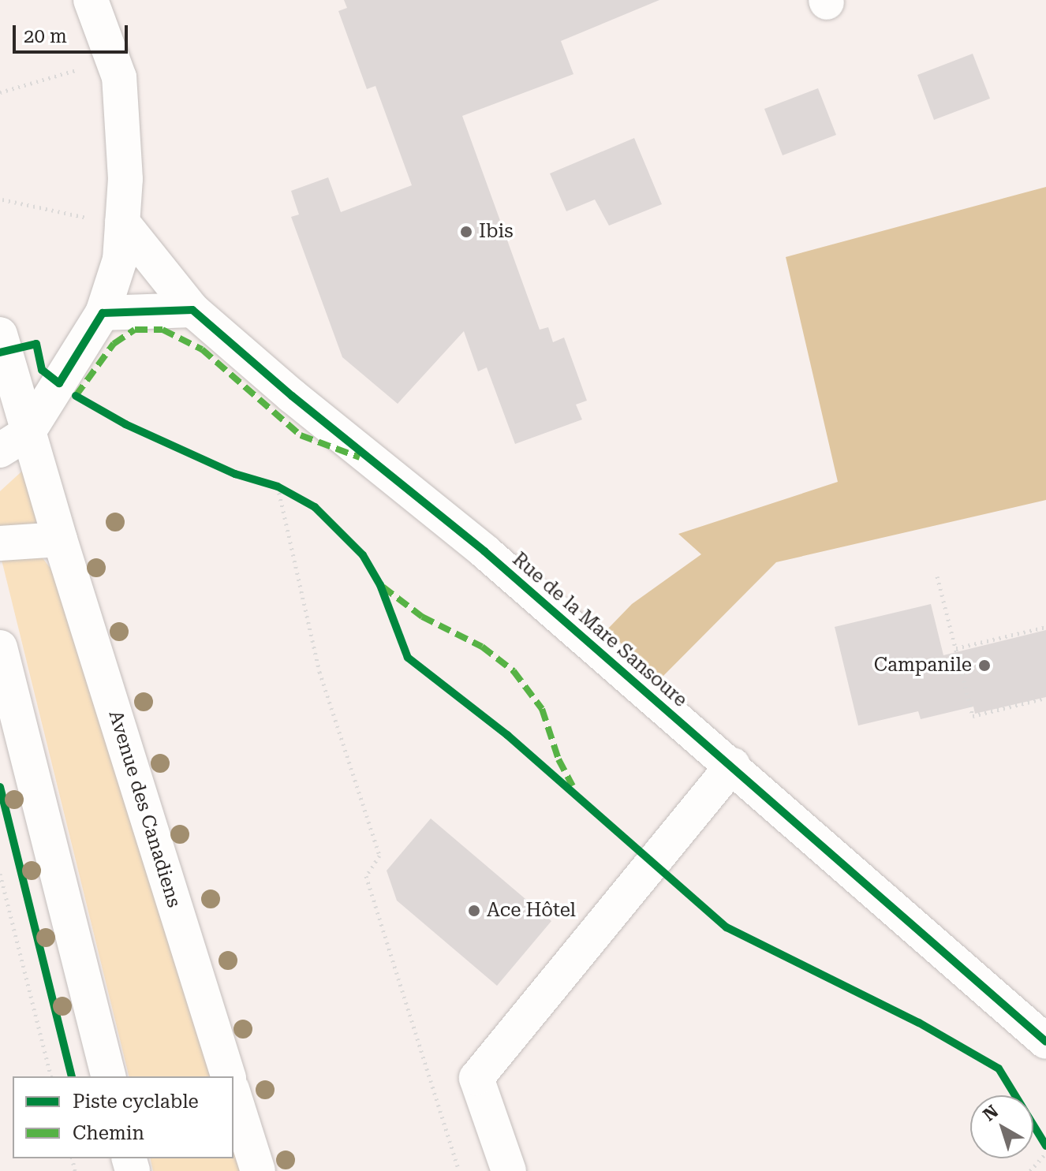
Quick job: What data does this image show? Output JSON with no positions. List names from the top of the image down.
{
  "streets": {
    "street": ["Rue de la Mare Sansoure", "Avenue des Canadiens"]
  },
  "places": ["Ibis", "Campanile", "Ace Hôtel"],
  "legend": ["Piste cyclable", "Chemin"],
  "scale_bar": "20 m",
  "north": "top left"
}
